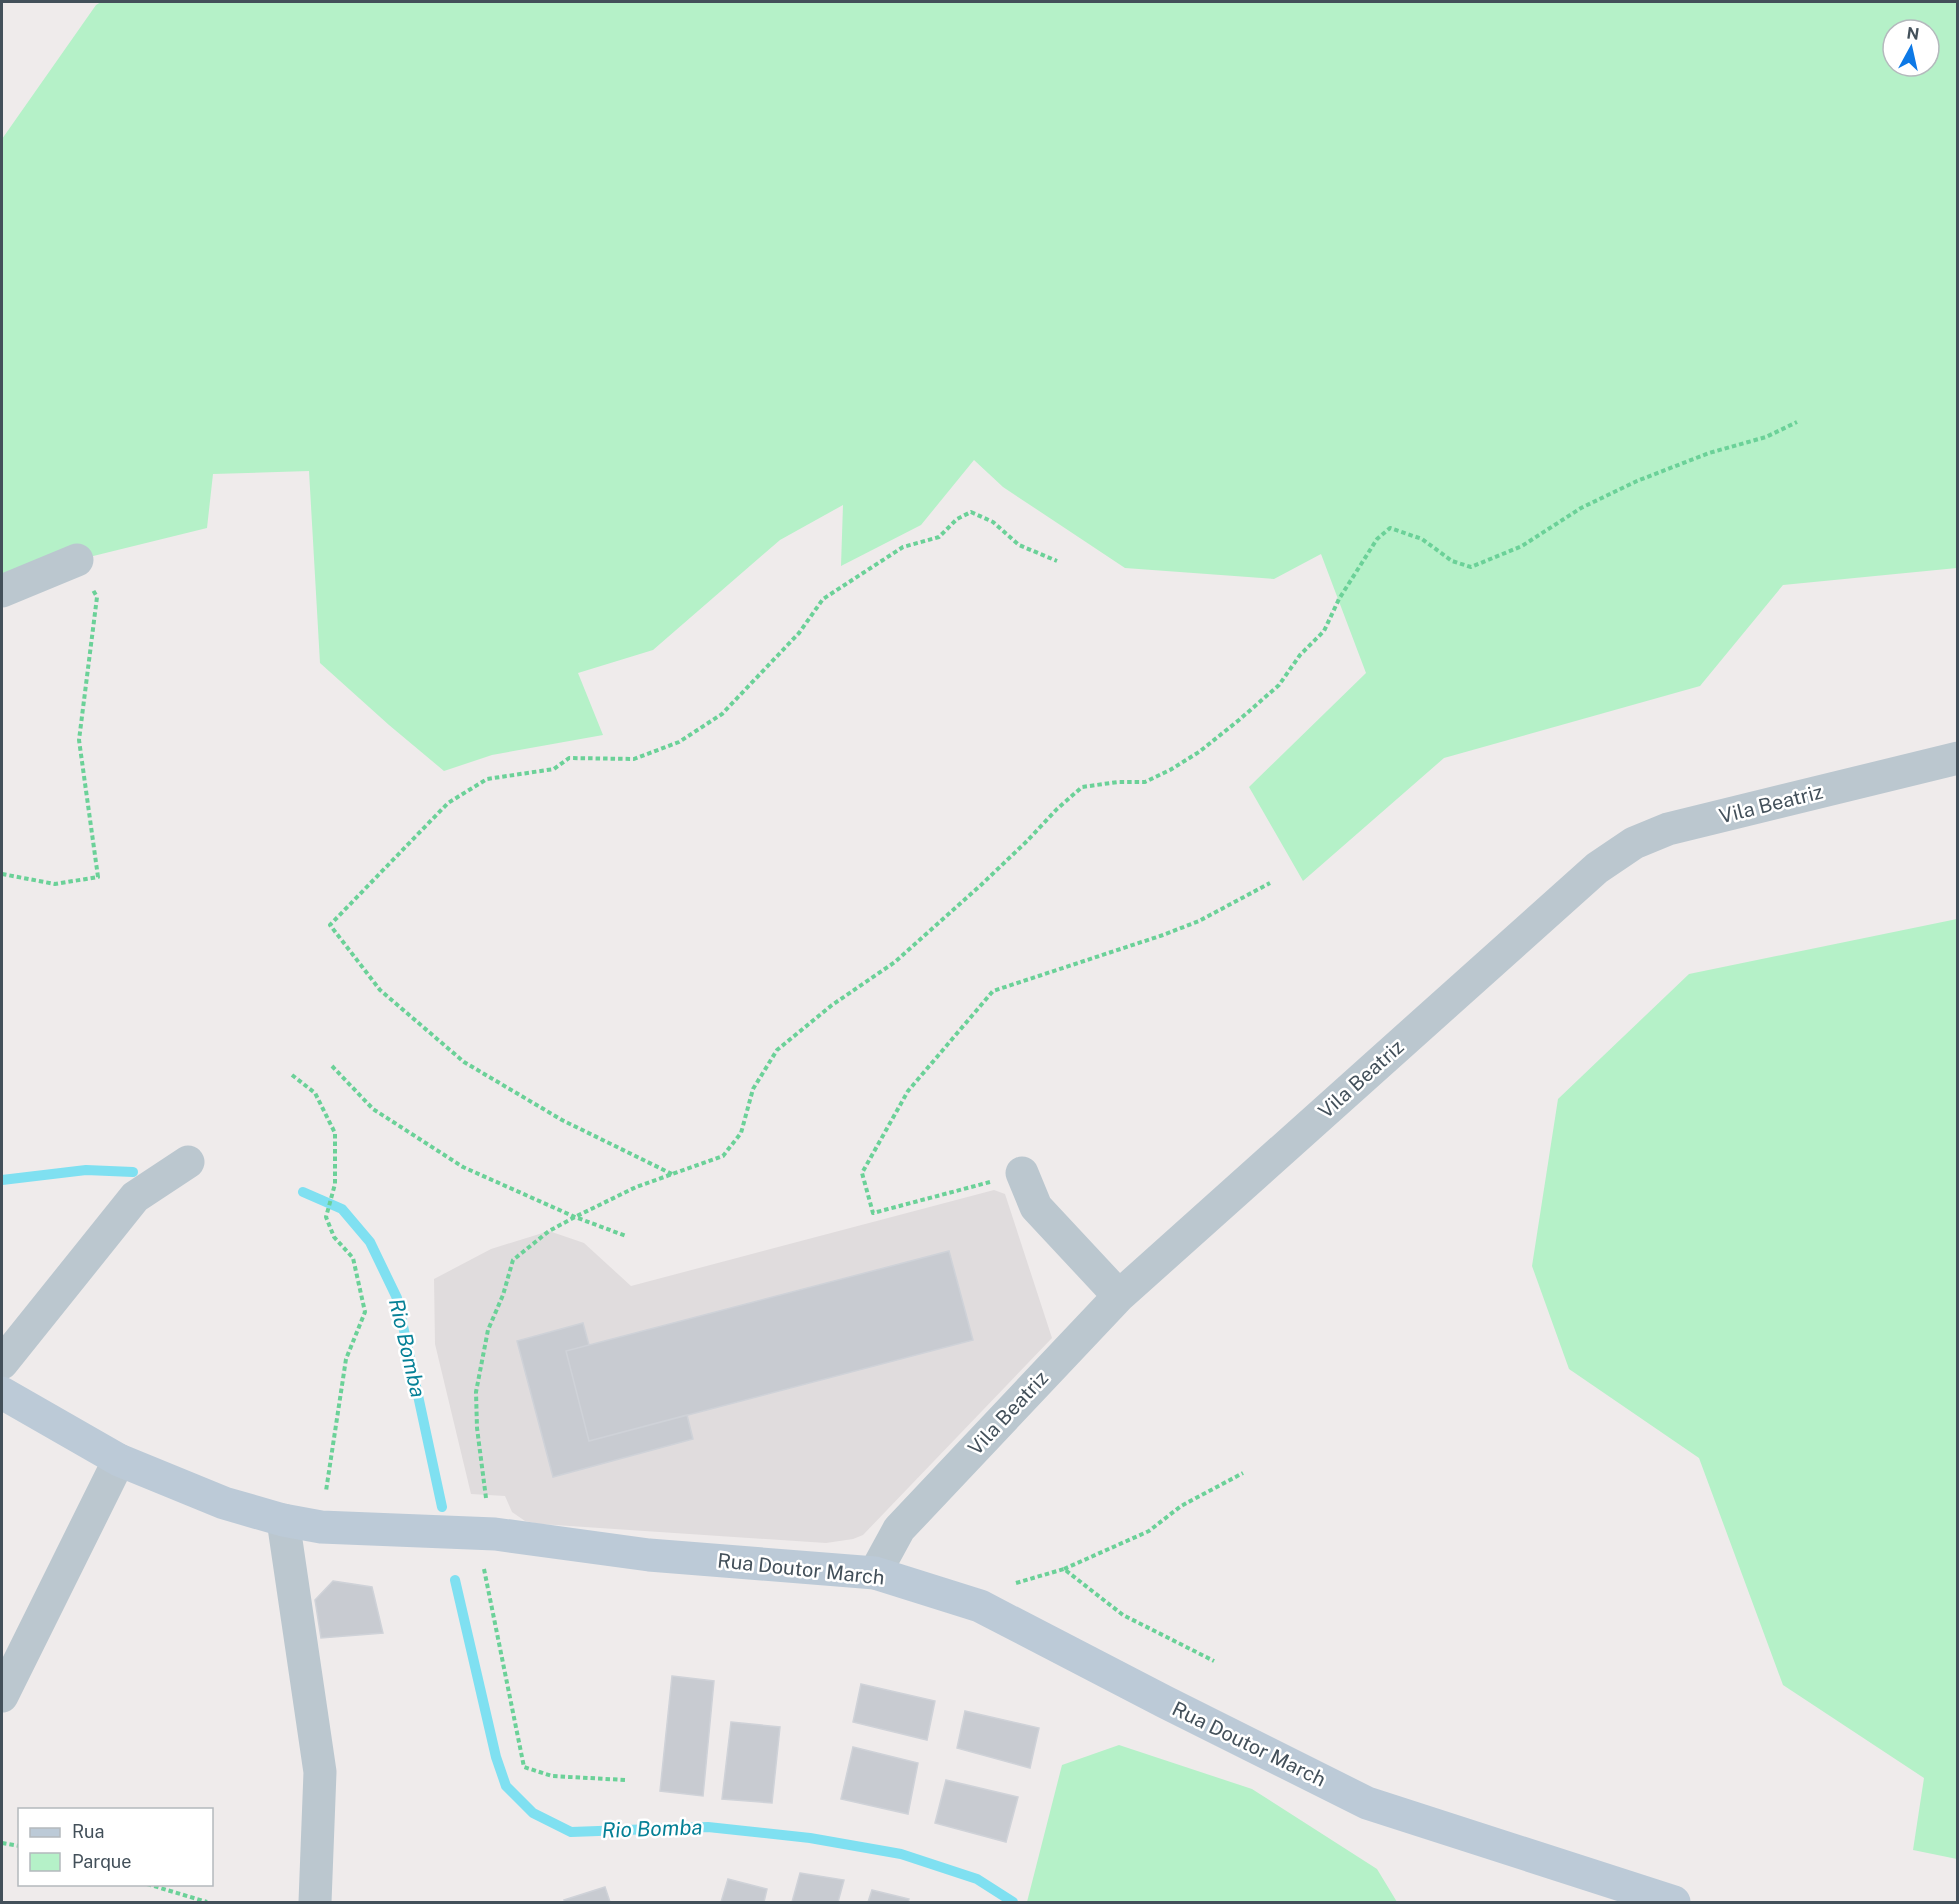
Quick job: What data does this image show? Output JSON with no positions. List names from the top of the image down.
{
  "streets": {
    "main road": ["Rua Doutor March"],
    "street": ["Vila Beatriz"]
  },
  "crossings": [
    ["Vila Beatriz", "Rua Doutor March"]
  ],
  "water": ["Rio Bomba"],
  "legend": ["Rua", "Parque"],
  "north": "top"
}
